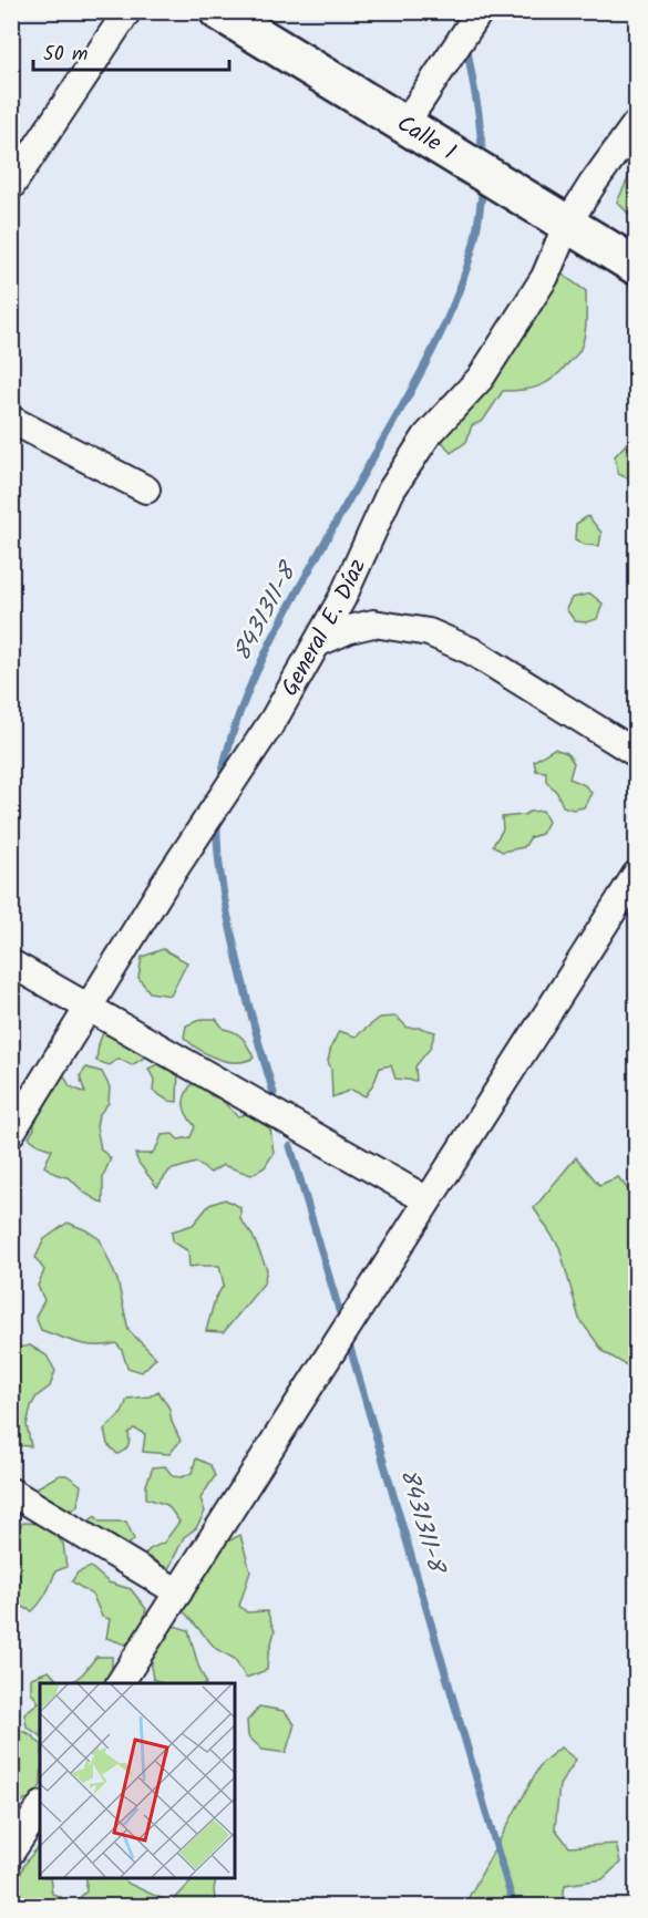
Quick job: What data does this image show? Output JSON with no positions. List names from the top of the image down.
{
  "streets": {
    "street": ["Calle 1", "General E. Díaz"]
  },
  "crossings": [
    ["Calle 1", "General E. Díaz"]
  ],
  "water": ["8431311-8"],
  "scale_bar": "50 m"
}
